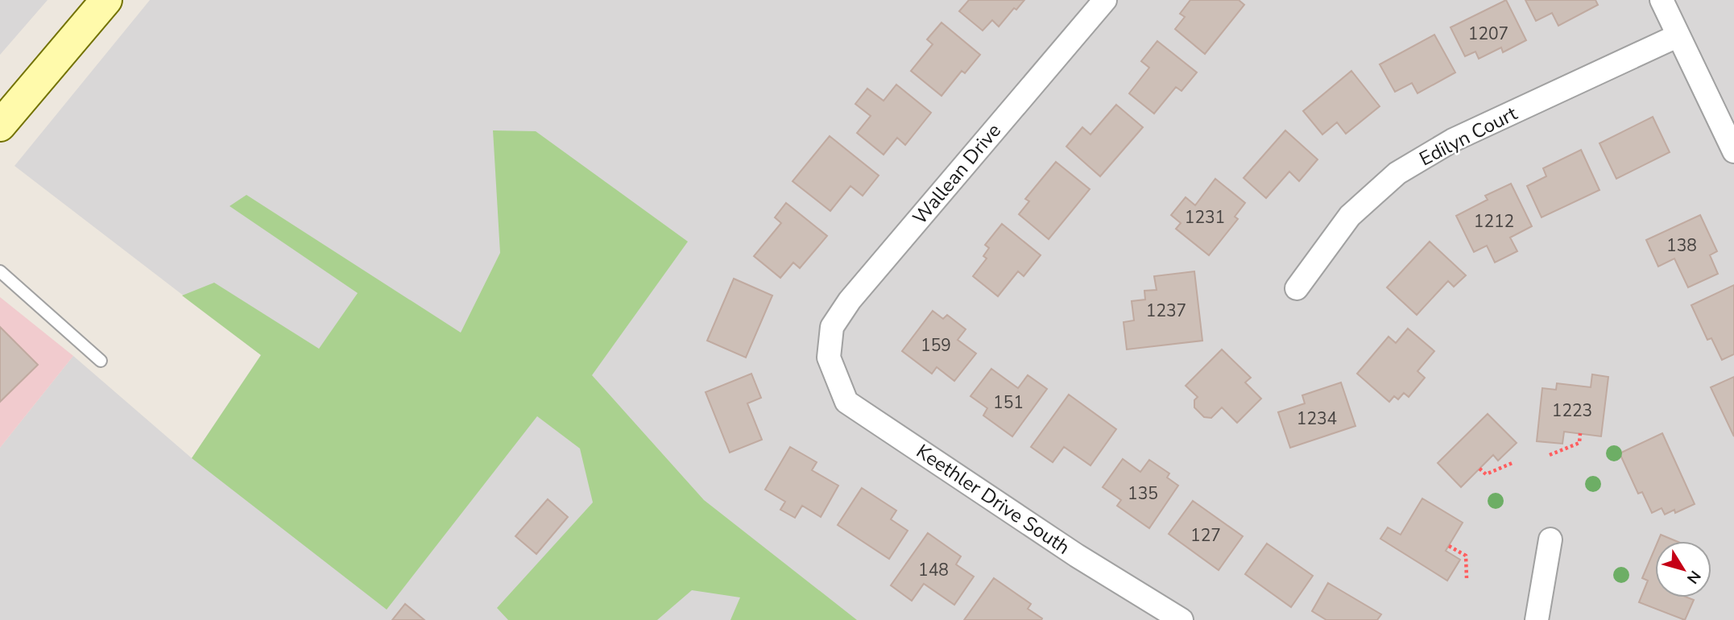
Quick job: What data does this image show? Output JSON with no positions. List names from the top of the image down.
{
  "streets": {
    "street": ["Edilyn Court", "Wallean Drive", "Keethler Drive South"]
  },
  "crossings": [
    ["Wallean Drive", "Keethler Drive South"]
  ],
  "house_numbers": [
    "1207",
    "1231",
    "1212",
    "138",
    "1237",
    "159",
    "151",
    "1223",
    "1234",
    "135",
    "127",
    "148"
  ],
  "north": "bottom right"
}
